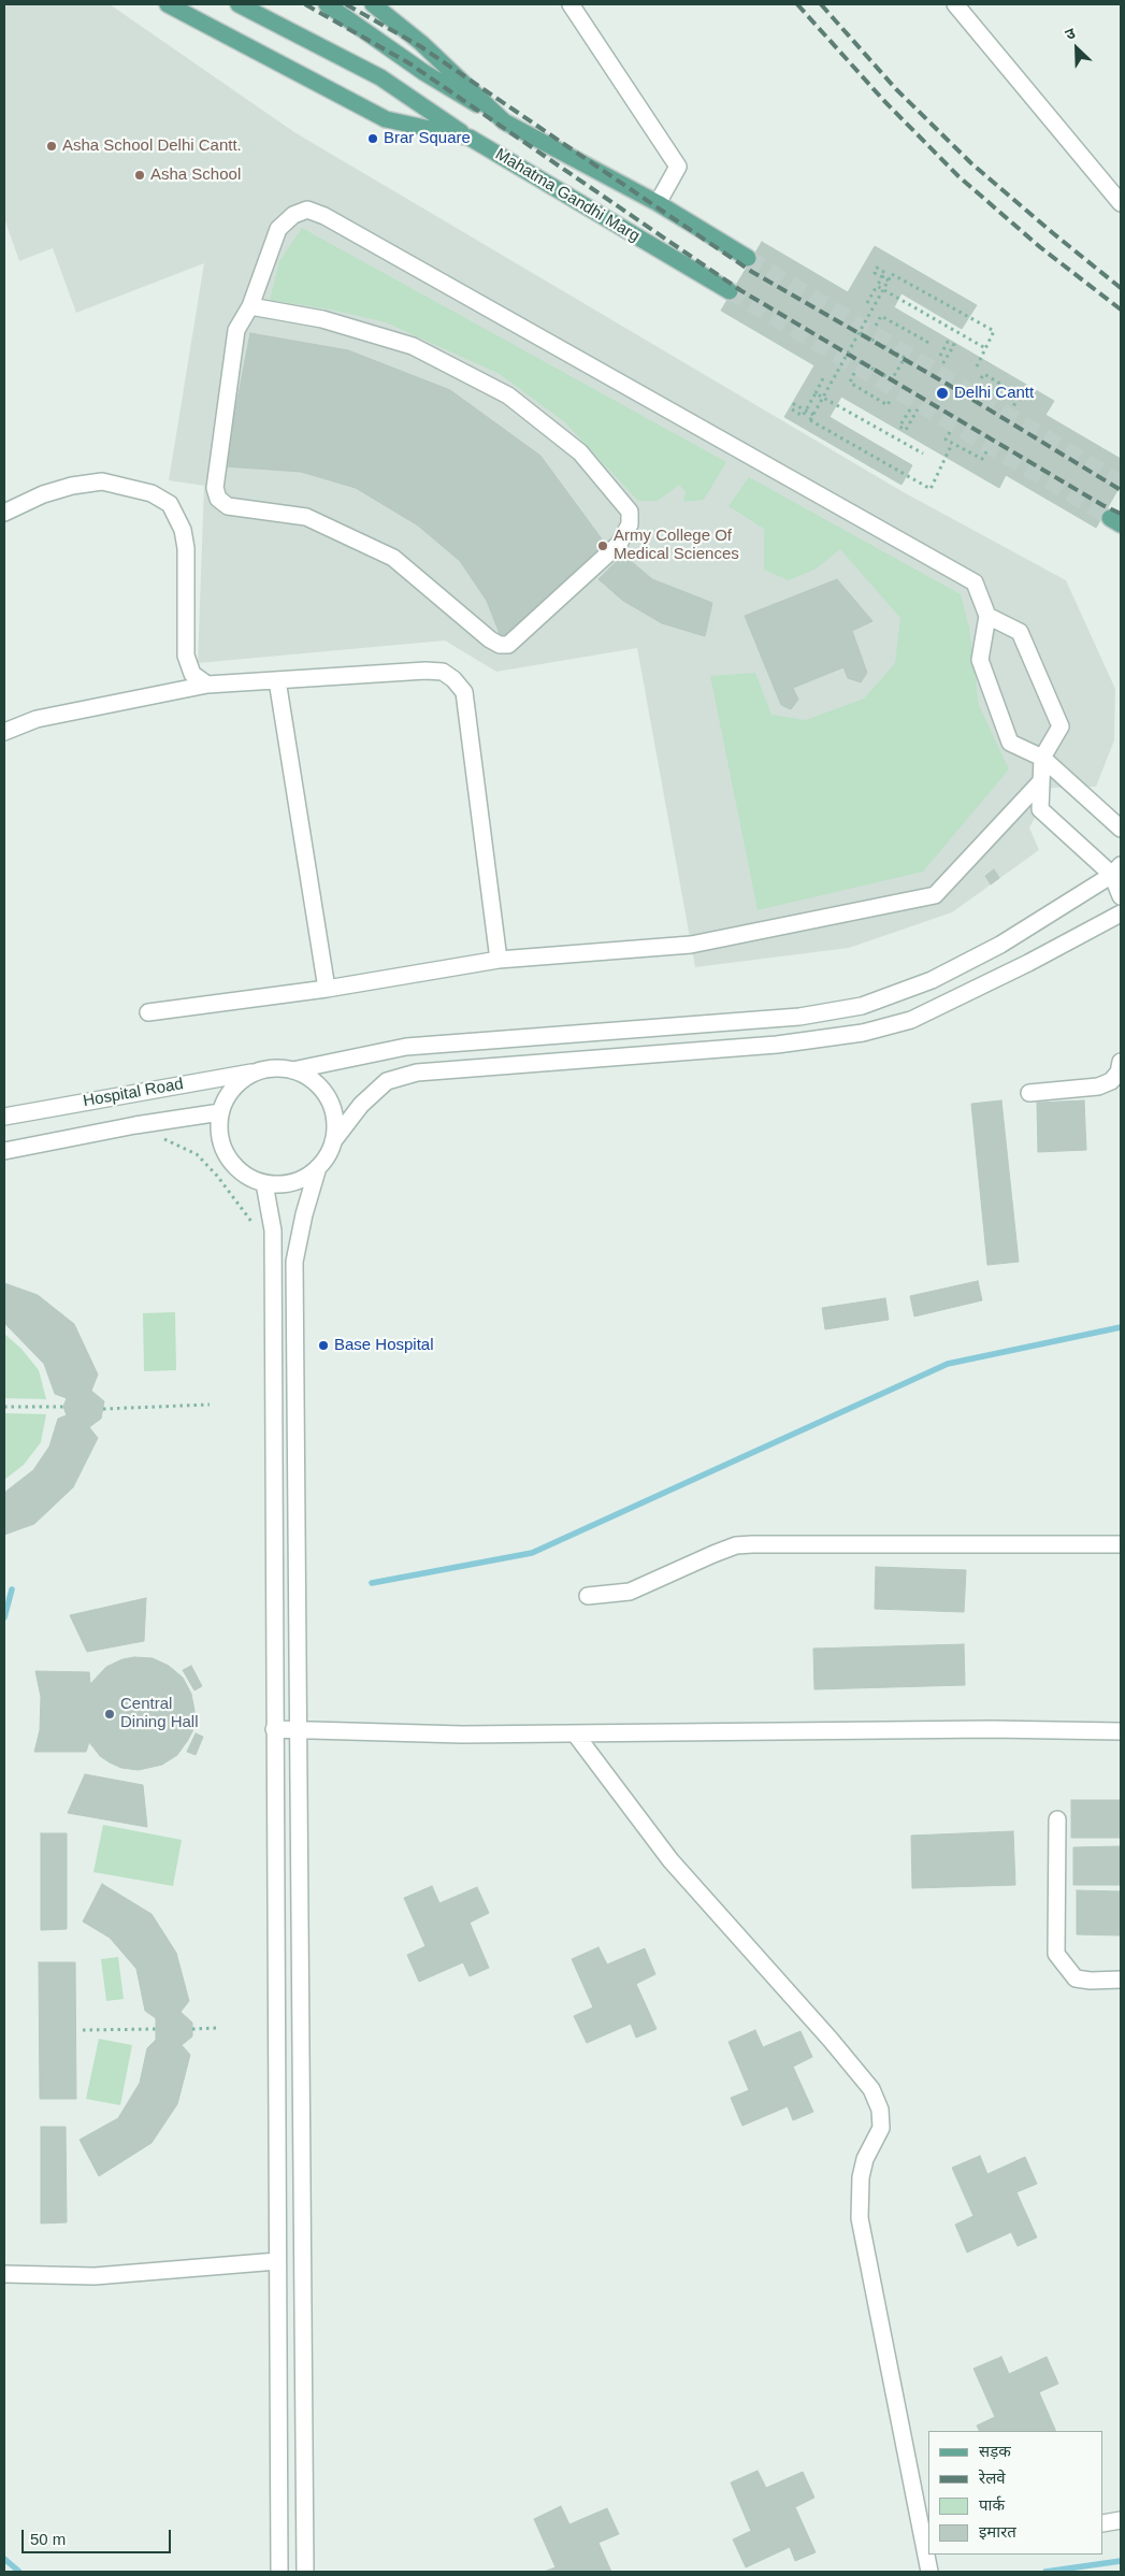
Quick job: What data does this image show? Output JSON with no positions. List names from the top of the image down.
{
  "streets": {
    "main road": ["Mahatma Gandhi Marg"],
    "street": ["Hospital Road"]
  },
  "places": [
    "Brar Square",
    "Asha School Delhi Cantt.",
    "Asha School",
    "Delhi Cantt",
    "Army College Of Medical Sciences",
    "Base Hospital",
    "Central Dining Hall"
  ],
  "legend": [
    "सड़क",
    "रेलवे",
    "पार्क",
    "इमारत"
  ],
  "scale_bar": "50 m",
  "north": "top left"
}
